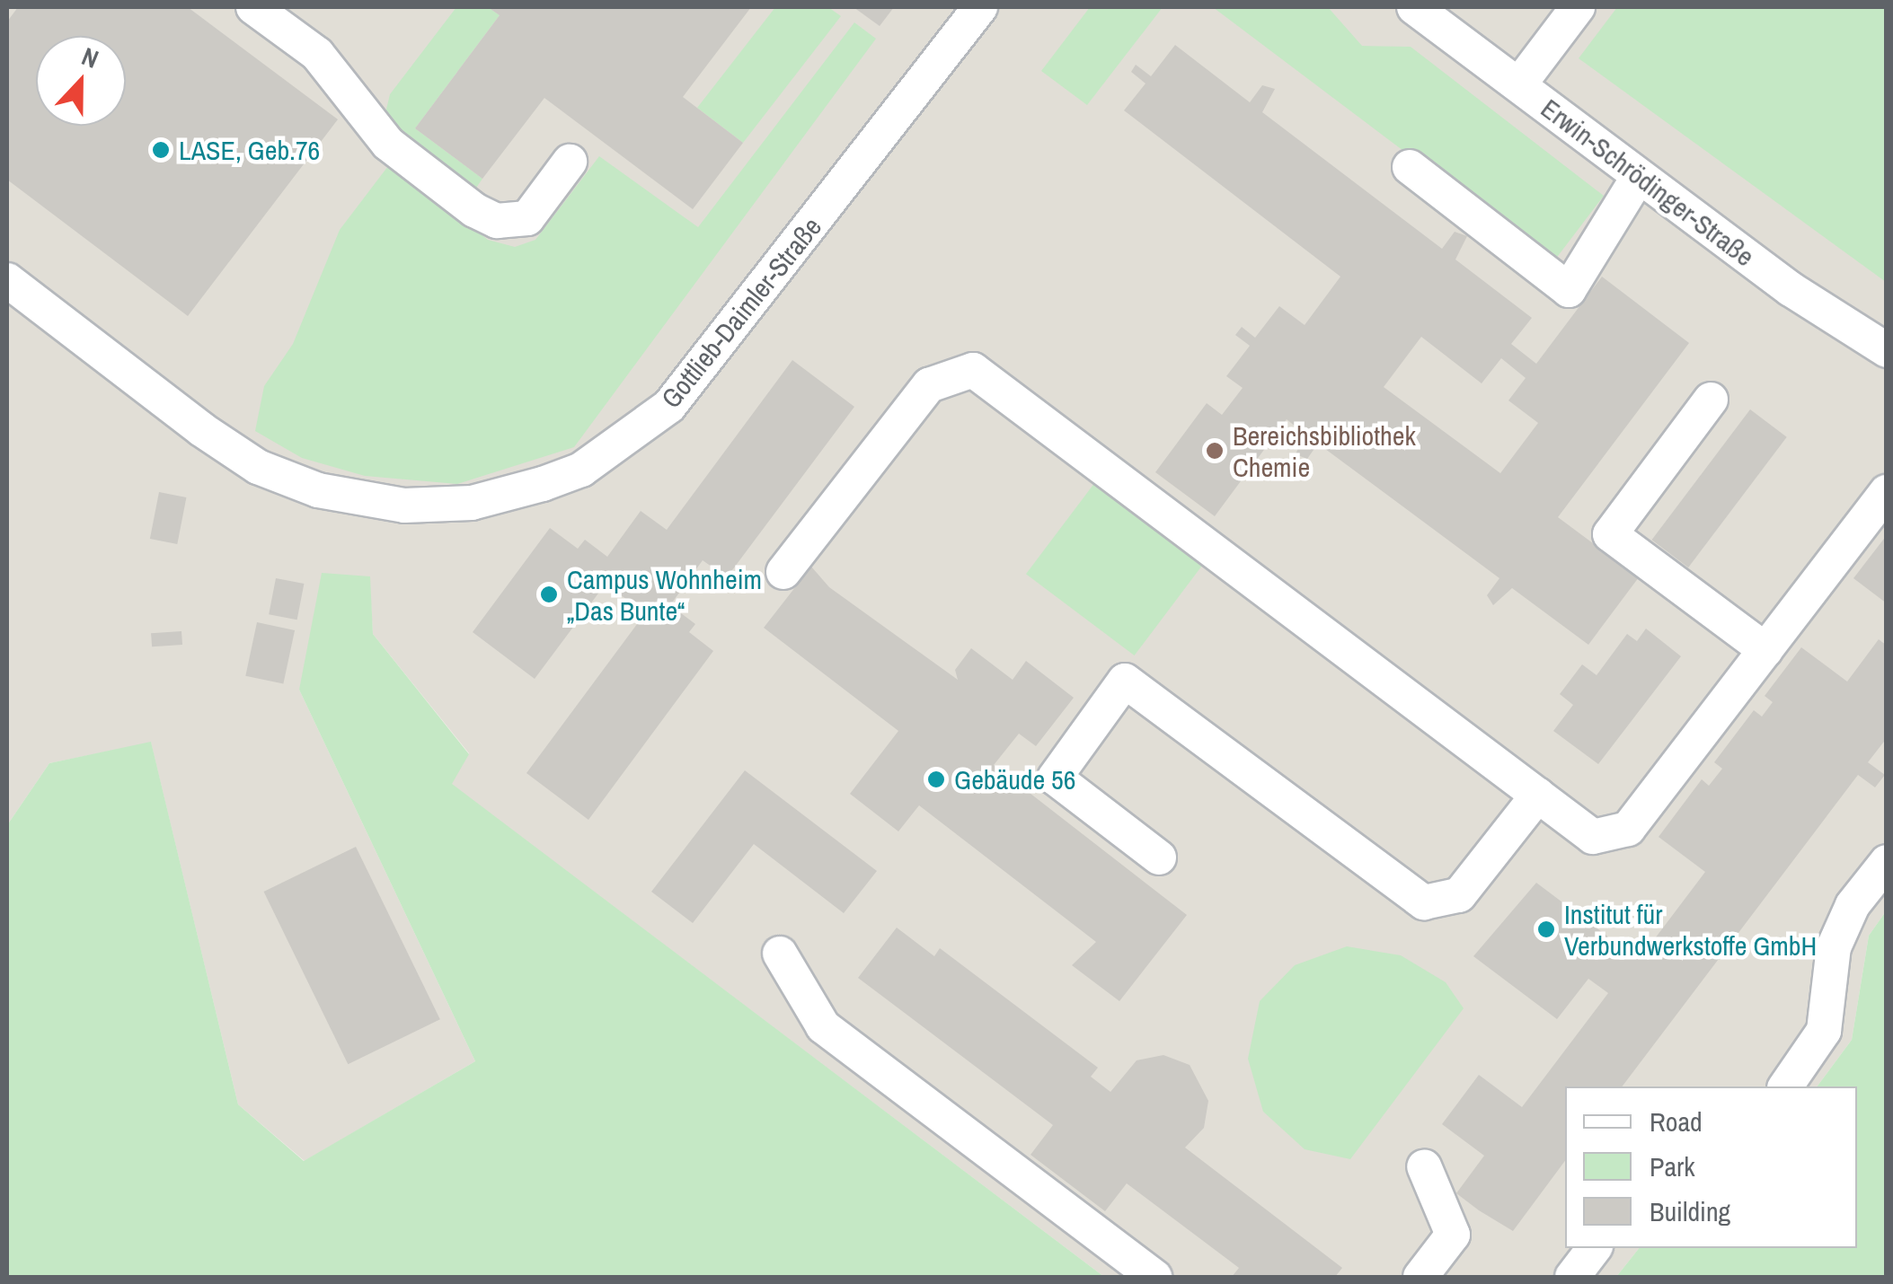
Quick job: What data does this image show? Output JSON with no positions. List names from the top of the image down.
{
  "streets": {
    "street": ["Erwin-Schrödinger-Straße", "Gottlieb-Daimler-Straße"]
  },
  "places": [
    "LASE, Geb.76",
    "Bereichsbibliothek Chemie",
    "Campus Wohnheim „Das Bunte“",
    "Gebäude 56",
    "Institut für Verbundwerkstoffe GmbH"
  ],
  "legend": ["Road", "Park", "Building"],
  "north": "top"
}
